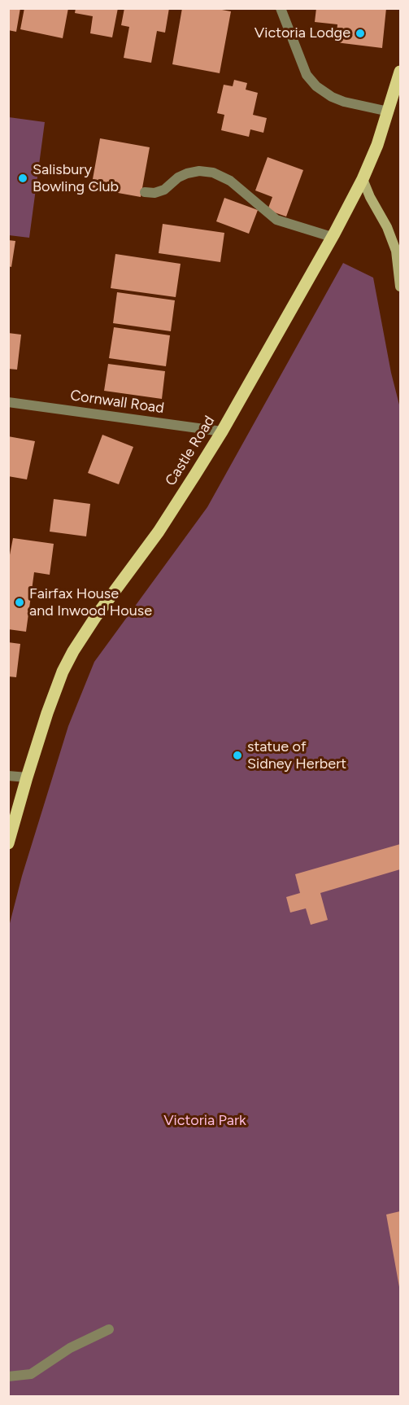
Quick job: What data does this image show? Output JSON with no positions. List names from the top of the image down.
{
  "streets": {
    "main road": ["Castle Road"],
    "street": ["Cornwall Road"]
  },
  "crossings": [
    ["Cornwall Road", "Castle Road"]
  ],
  "parks": ["Victoria Park"],
  "places": [
    "Victoria Lodge",
    "Salisbury Bowling Club",
    "Fairfax House and Inwood House",
    "statue of Sidney Herbert"
  ]
}
